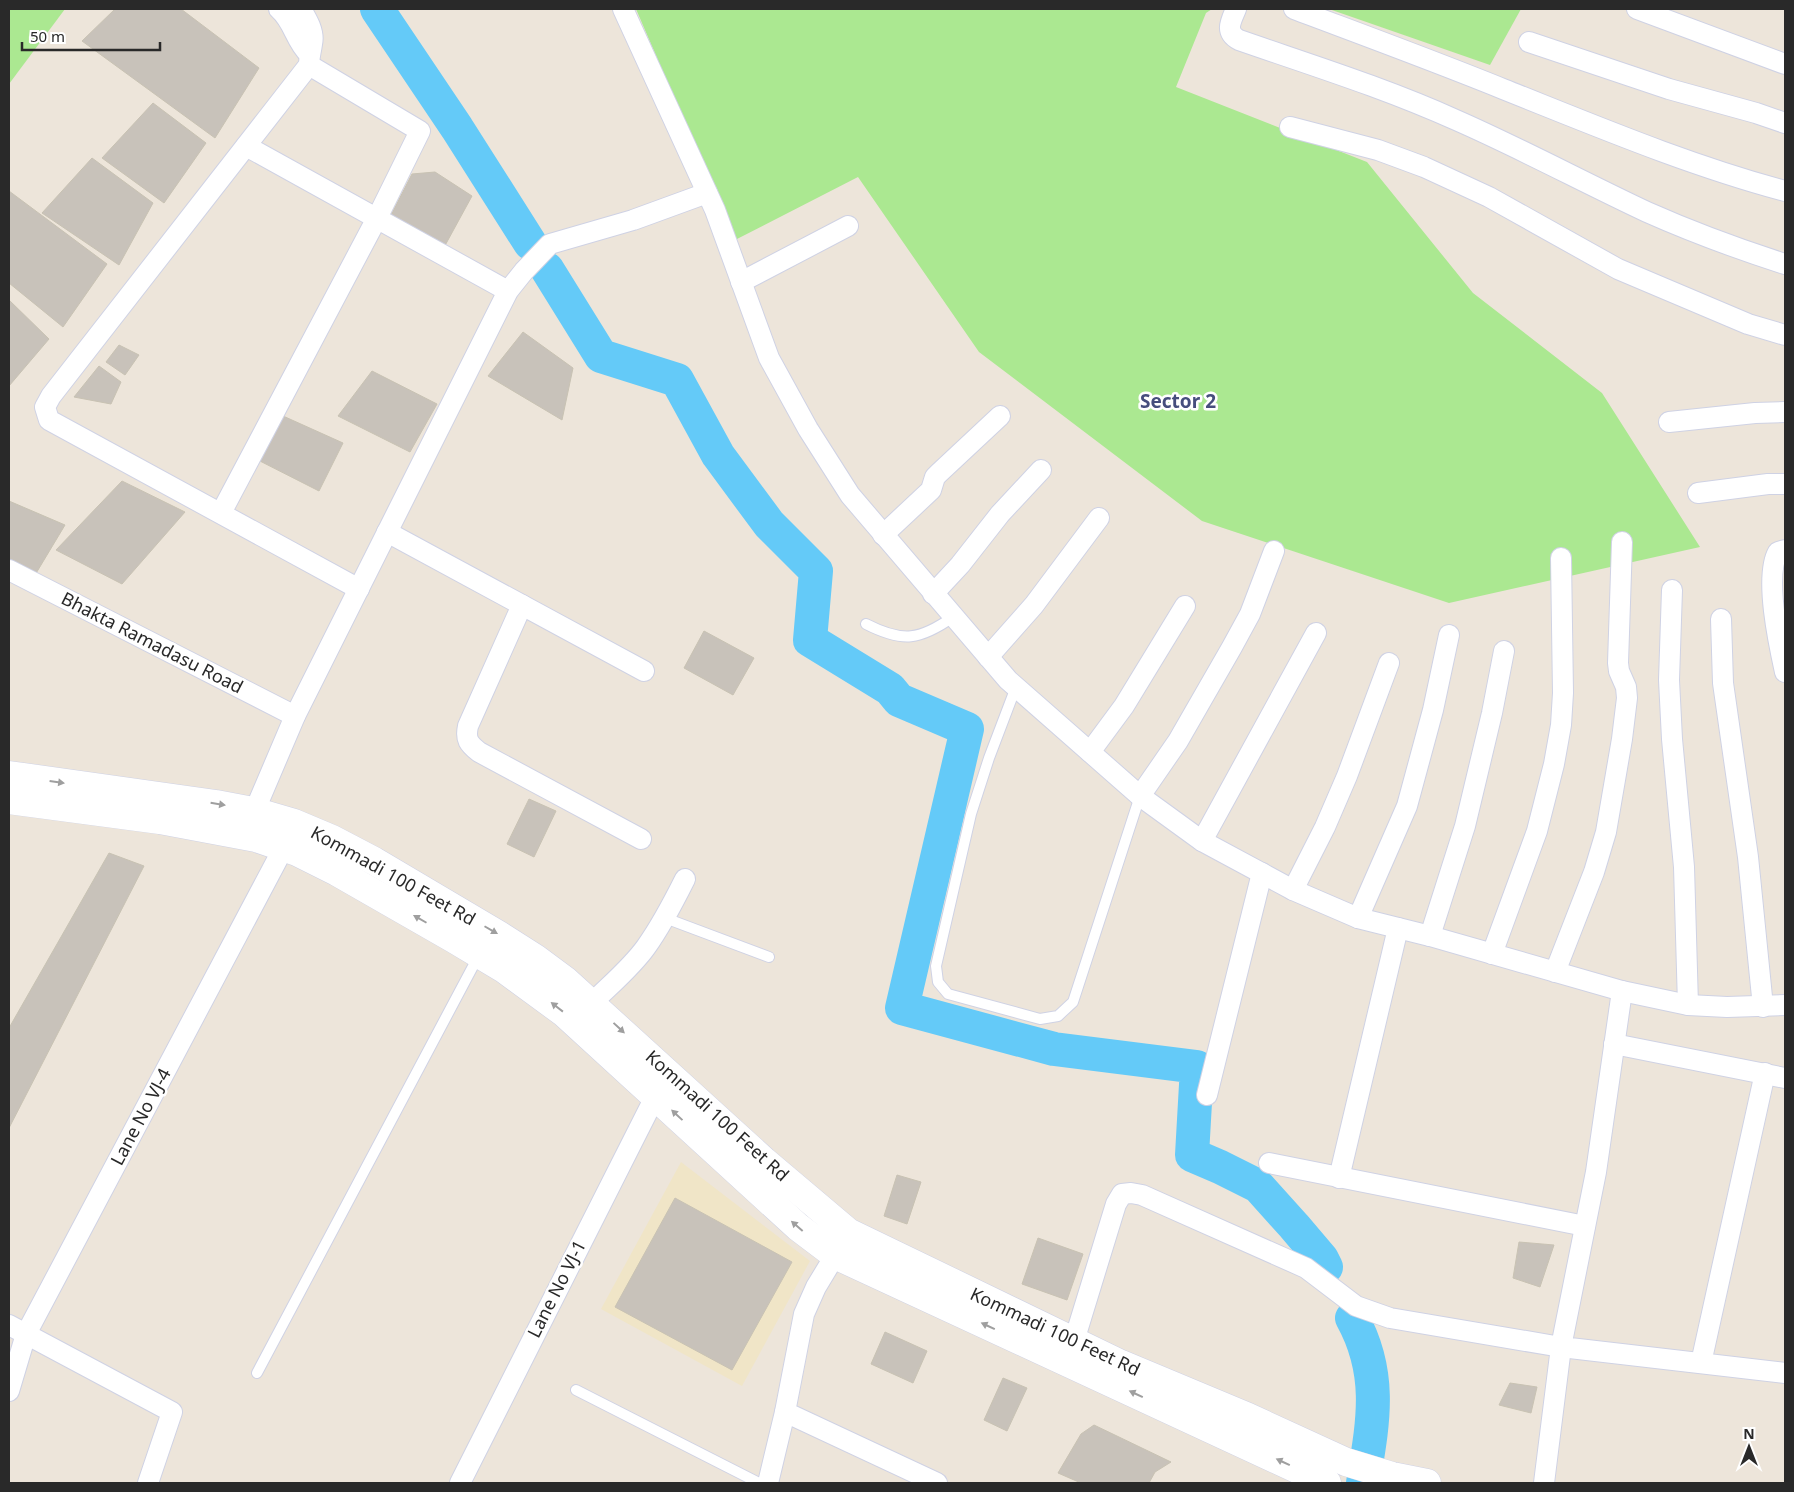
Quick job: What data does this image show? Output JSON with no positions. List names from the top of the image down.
{
  "streets": {
    "main road": ["Kommadi 100 Feet Rd"],
    "street": ["Bhakta Ramadasu Road", "Lane No VJ-4", "Lane No VJ-1"]
  },
  "crossings": [
    ["Kommadi 100 Feet Rd", "Lane No VJ-4"],
    ["Kommadi 100 Feet Rd", "Lane No VJ-1"]
  ],
  "districts": ["Sector 2"],
  "scale_bar": "50 m",
  "north": "top"
}
